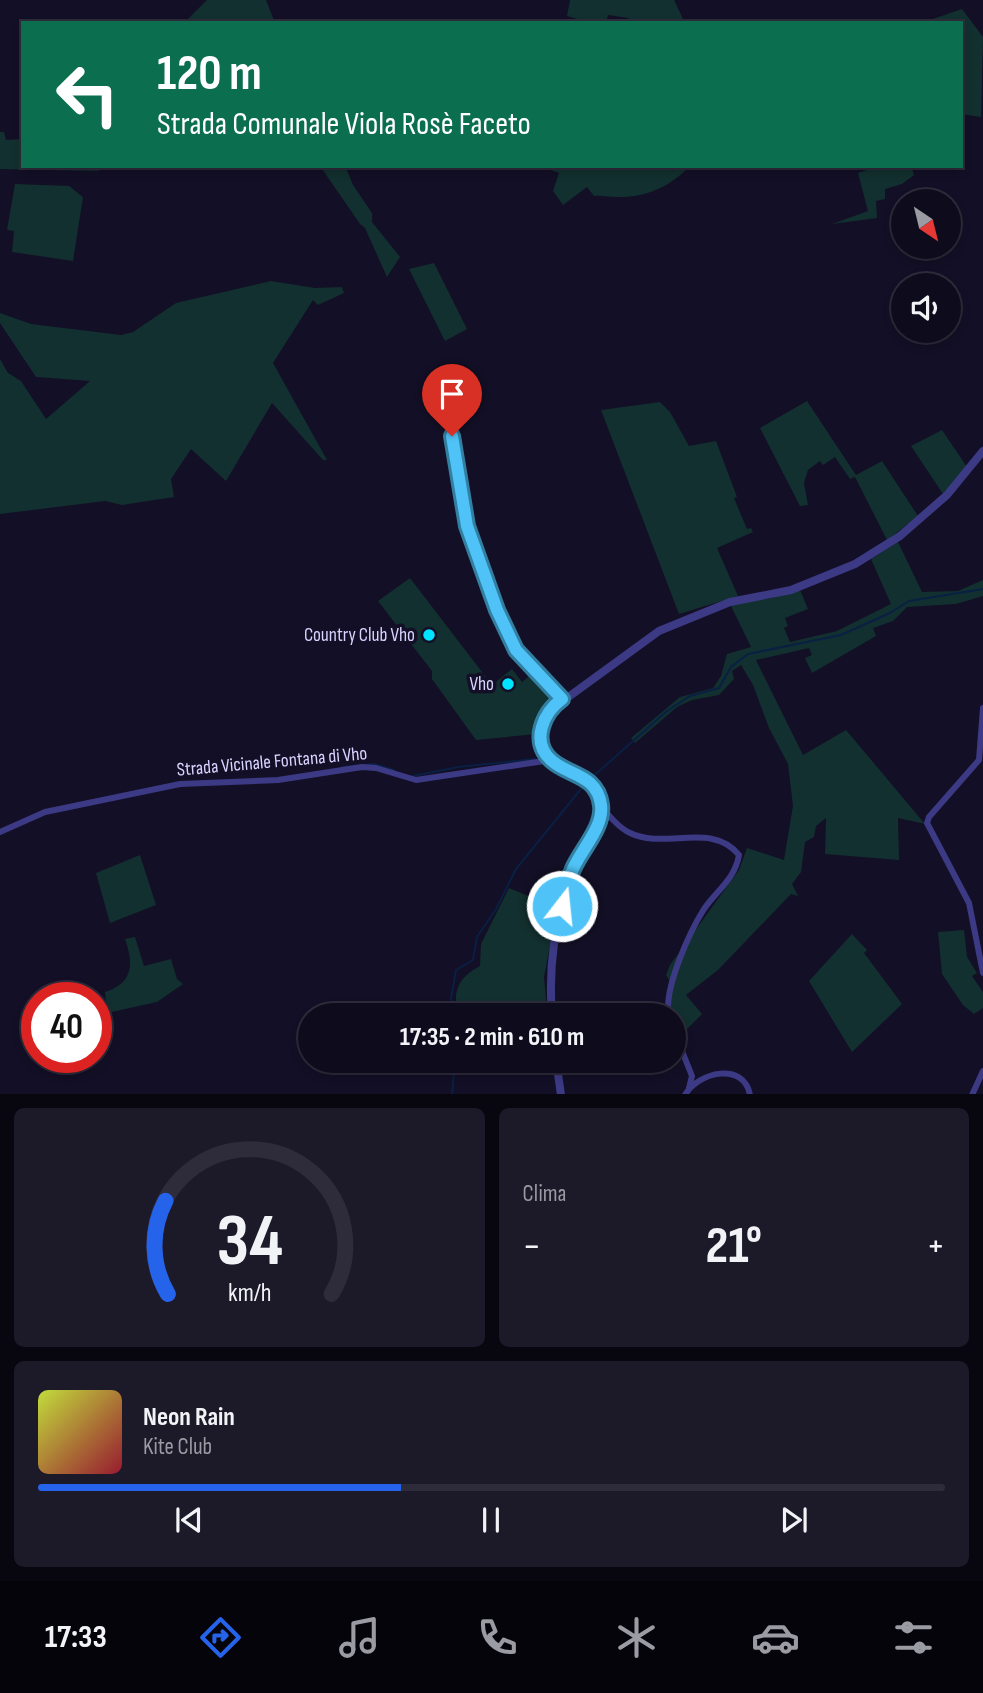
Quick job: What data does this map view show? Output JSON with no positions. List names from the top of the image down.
{
  "streets": {
    "street": ["Strada Vicinale Fontana di Vho"]
  },
  "places": ["Country Club Vho", "Vho"],
  "north": "bottom right",
  "page": {
    "turn": ["120 m", "Strada Comunale Viola Rosè Faceto"],
    "limit": "40",
    "trip": "17:35 · 2 min · 610 m",
    "tile": "Clima",
    "heat": ["−", "21°", "+"],
    "song": ["Neon Rain", "Kite Club"],
    "tabs": "17:33",
    "gauge": ["34", "km/h"]
  }
}
